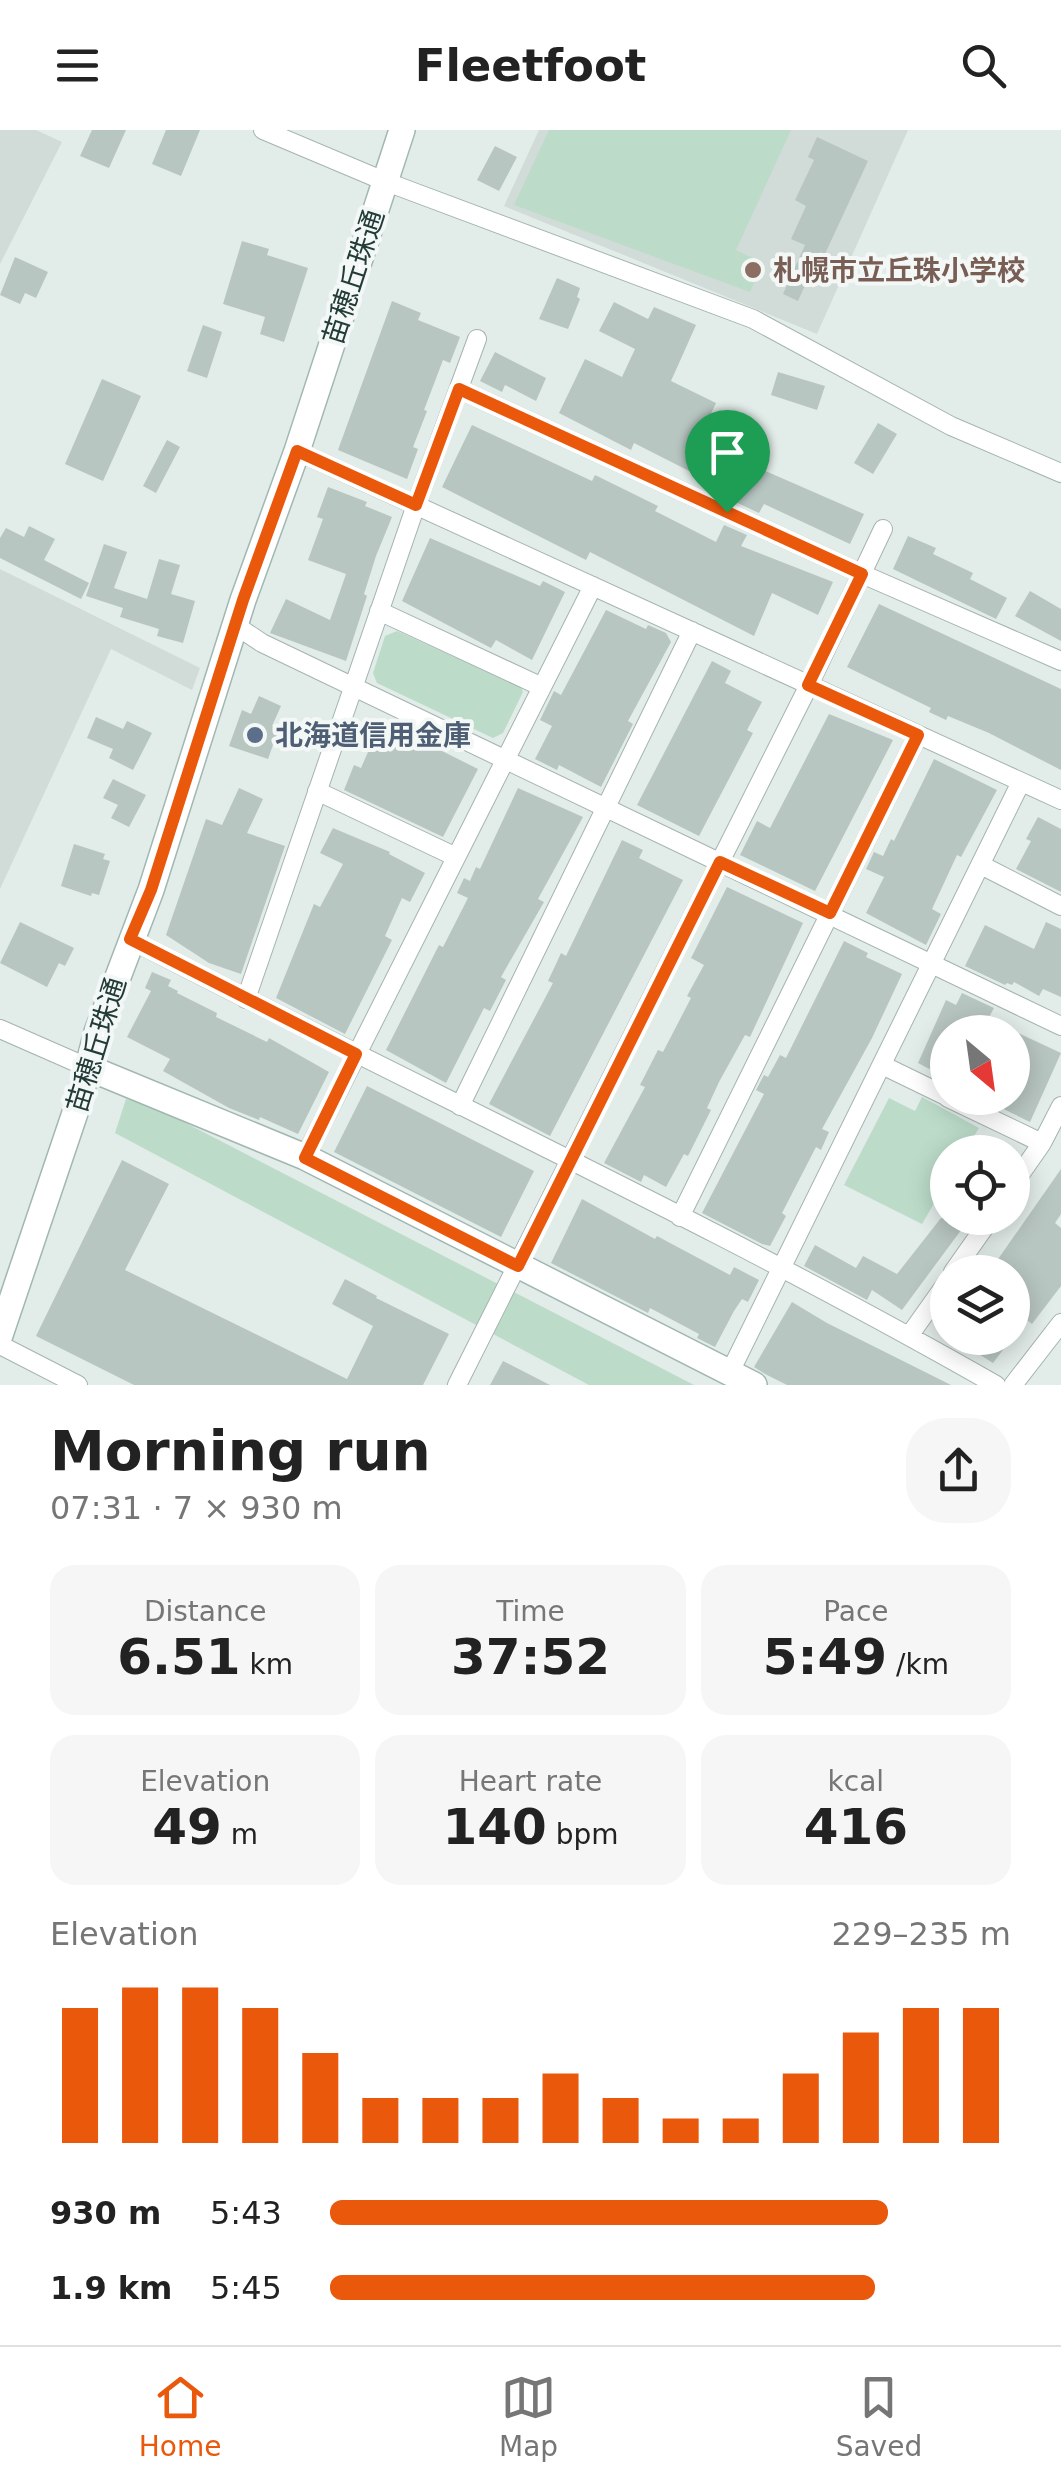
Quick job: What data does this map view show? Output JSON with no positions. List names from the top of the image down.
{
  "streets": {
    "street": ["苗穂丘珠通"]
  },
  "places": ["札幌市立丘珠小学校", "北海道信用金庫"],
  "north": "bottom right",
  "page": {
    "header": "Fleetfoot",
    "heading": ["Morning run", "07:31 · 7 × 930 m"],
    "stats": [
      ["Distance", "6.51 km"],
      ["Time", "37:52"],
      ["Pace", "5:49 /km"],
      ["Elevation", "49 m"],
      ["Heart rate", "140 bpm"],
      ["kcal", "416"]
    ],
    "chart": ["Elevation", "229–235 m"],
    "list": [
      {
        "name": "930 m",
        "note": "5:43"
      },
      {
        "name": "1.9 km",
        "note": "5:45"
      }
    ],
    "tabs": ["Home", "Map", "Saved"]
  }
}
